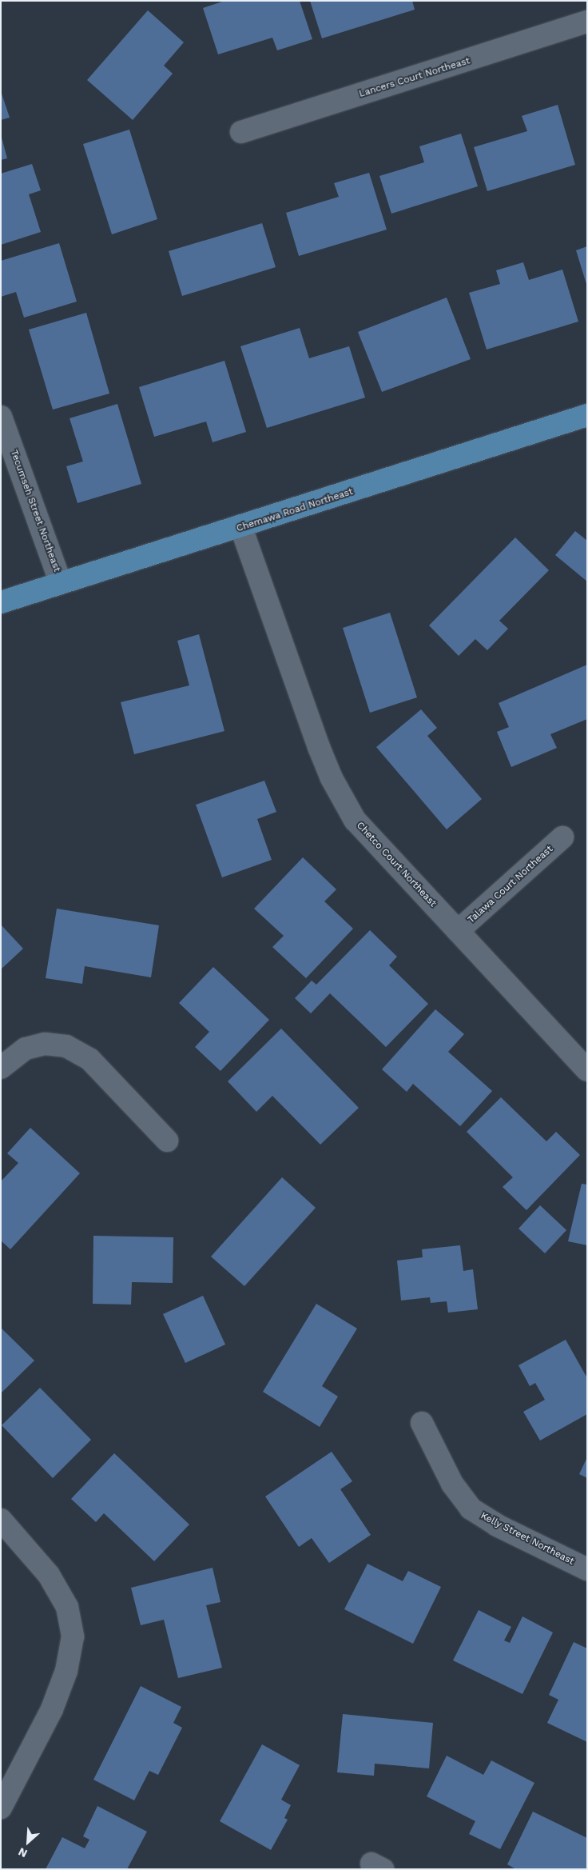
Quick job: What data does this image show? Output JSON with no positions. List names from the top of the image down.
{
  "streets": {
    "main road": ["Chemawa Road Northeast"],
    "street": [
      "Lancers Court Northeast",
      "Tecumseh Street Northeast",
      "Chetco Court Northeast",
      "Talawa Court Northeast",
      "Kelly Street Northeast"
    ]
  },
  "crossings": [
    ["Chemawa Road Northeast", "Tecumseh Street Northeast"],
    ["Chemawa Road Northeast", "Chetco Court Northeast"],
    ["Chetco Court Northeast", "Talawa Court Northeast"]
  ],
  "north": "bottom left"
}
